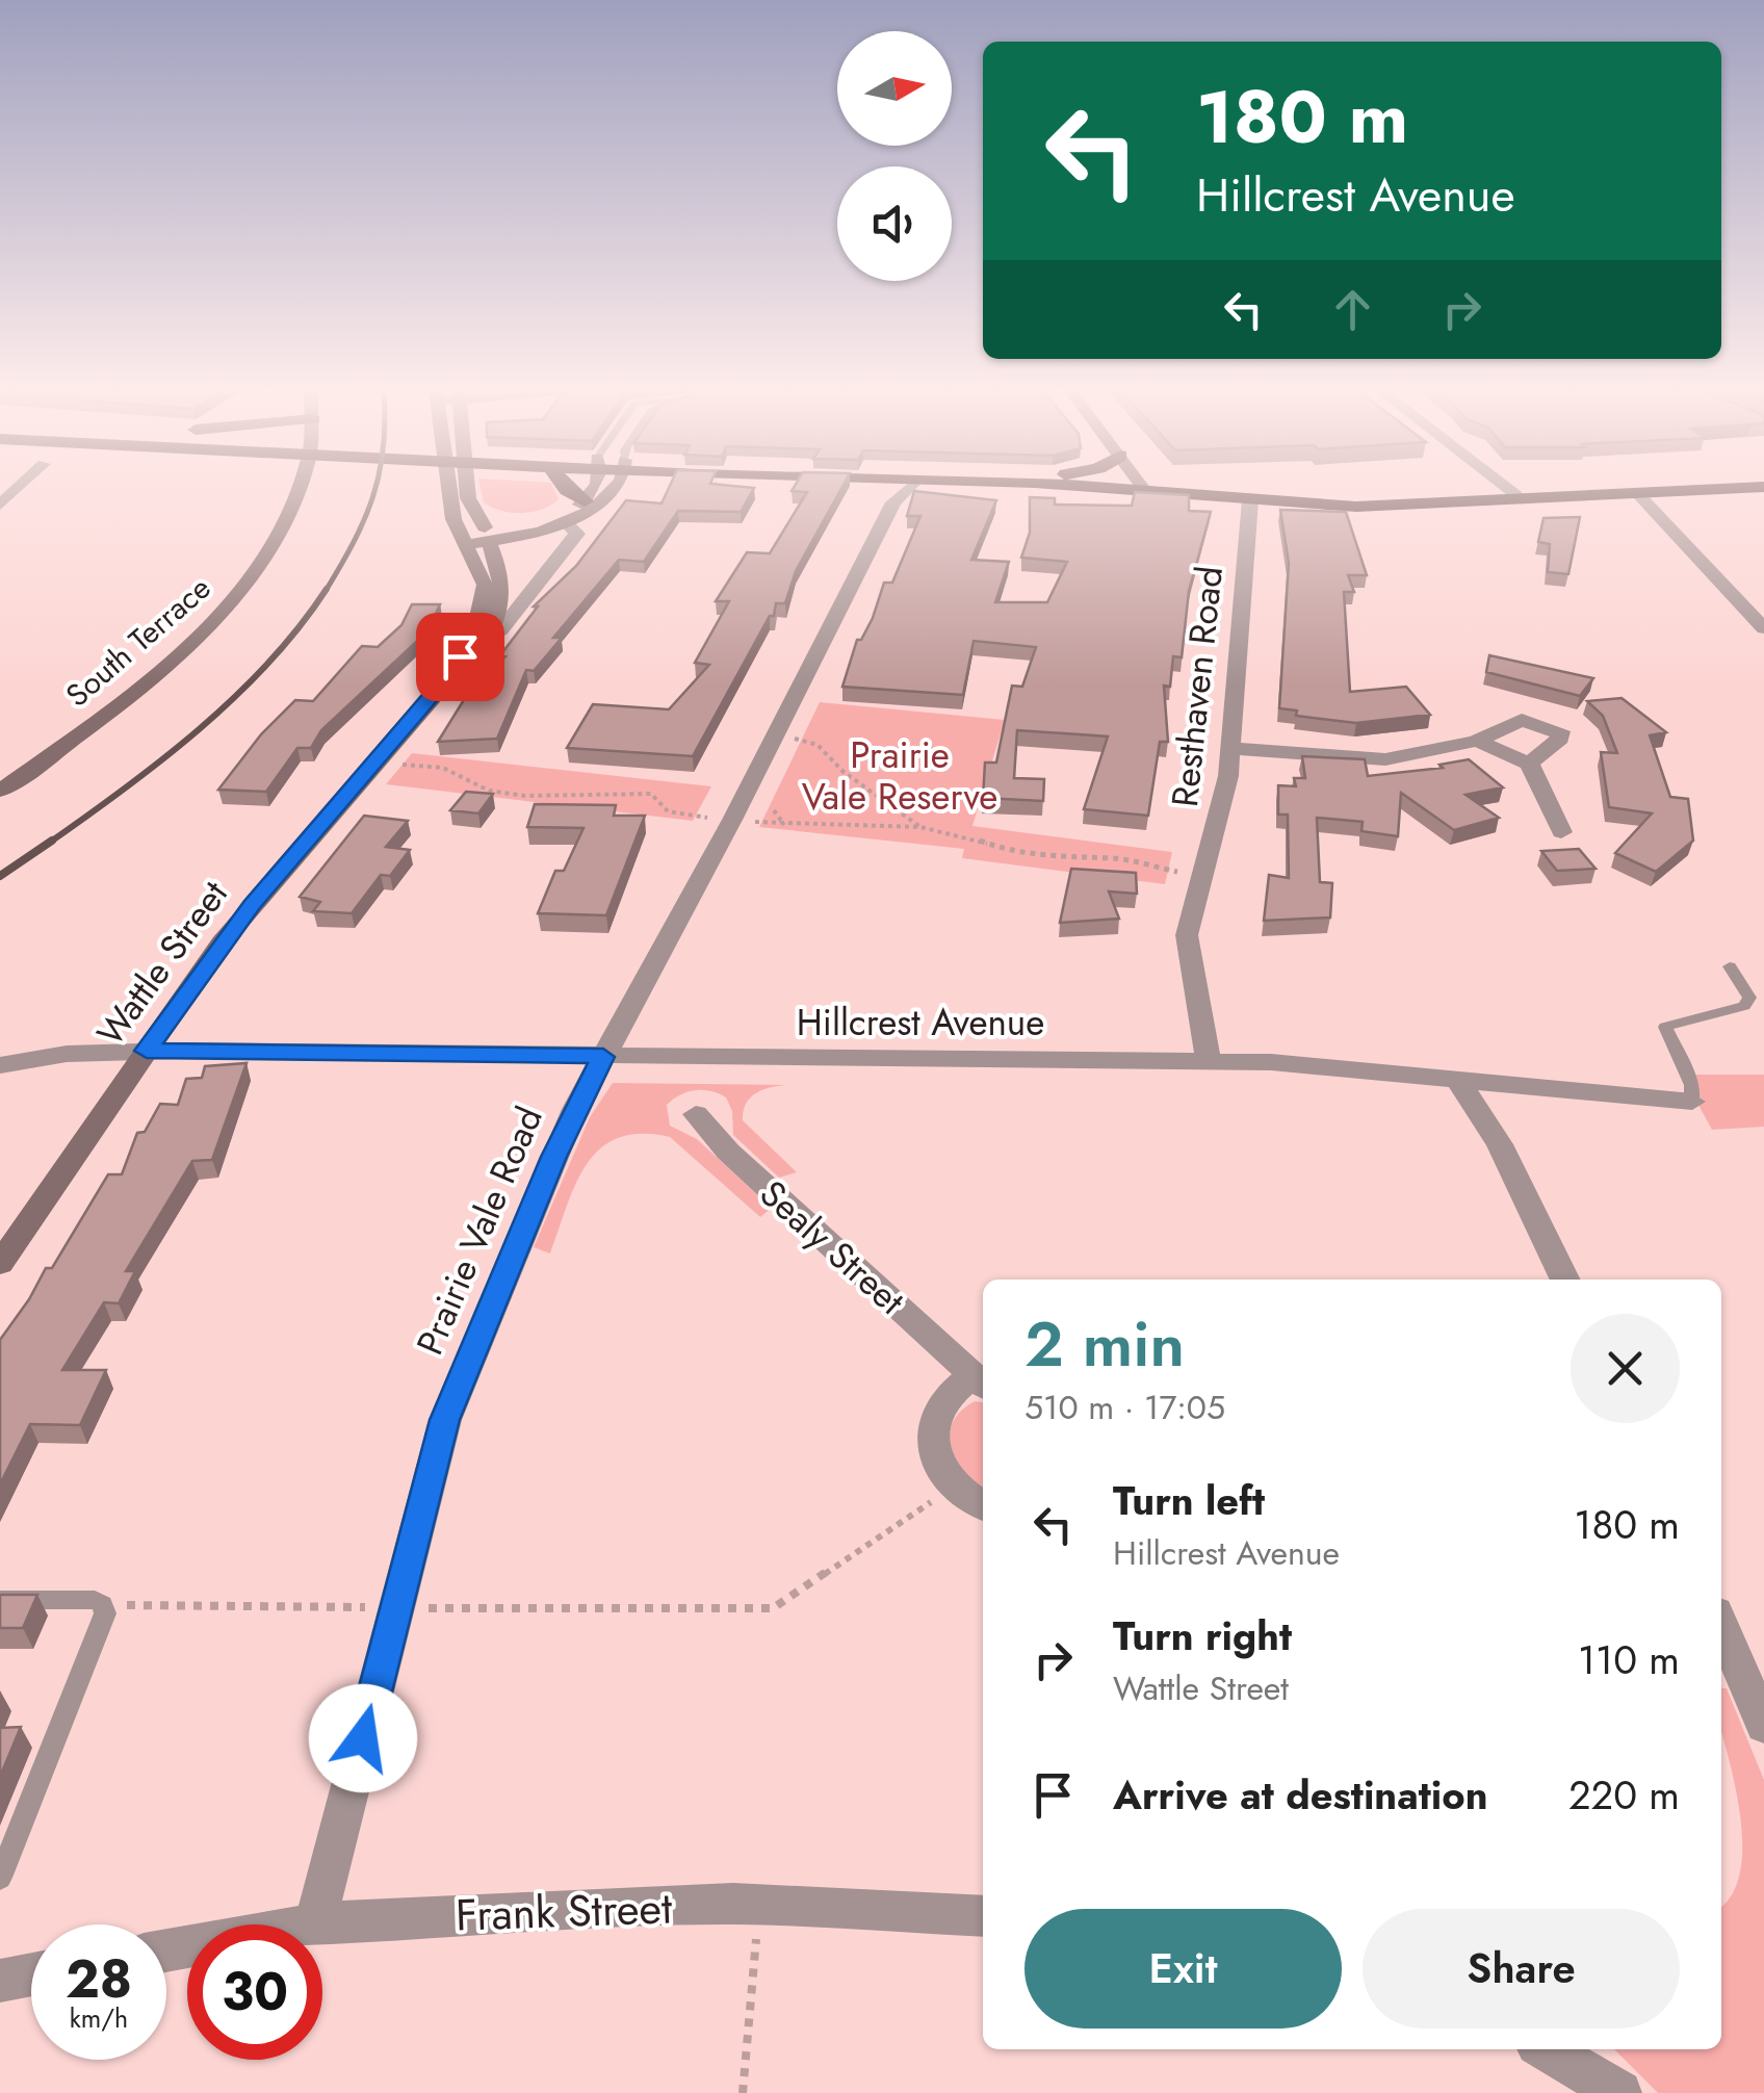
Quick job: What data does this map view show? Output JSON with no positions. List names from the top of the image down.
{
  "streets": {
    "main road": ["South Terrace", "Wattle Street"],
    "street": [
      "Resthaven Road",
      "Hillcrest Avenue",
      "Prairie Vale Road",
      "Sealy Street",
      "Frank Street"
    ]
  },
  "crossings": [
    ["Resthaven Road", "Hillcrest Avenue"],
    ["Wattle Street", "Hillcrest Avenue"],
    ["Hillcrest Avenue", "Prairie Vale Road"],
    ["Prairie Vale Road", "Frank Street"]
  ],
  "parks": ["Prairie Vale Reserve"],
  "north": "right",
  "page": {
    "turn": ["180 m", "Hillcrest Avenue"],
    "heading": ["2 min", "510 m · 17:05"],
    "list": [
      {
        "name": "Turn left",
        "note": "Hillcrest Avenue",
        "value": "180 m"
      },
      {
        "name": "Turn right",
        "note": "Wattle Street",
        "value": "110 m"
      },
      {
        "name": "Arrive at destination",
        "value": "220 m"
      }
    ],
    "buttons": ["Exit", "Share"],
    "speed": "28 km/h",
    "limit": "30"
  }
}
